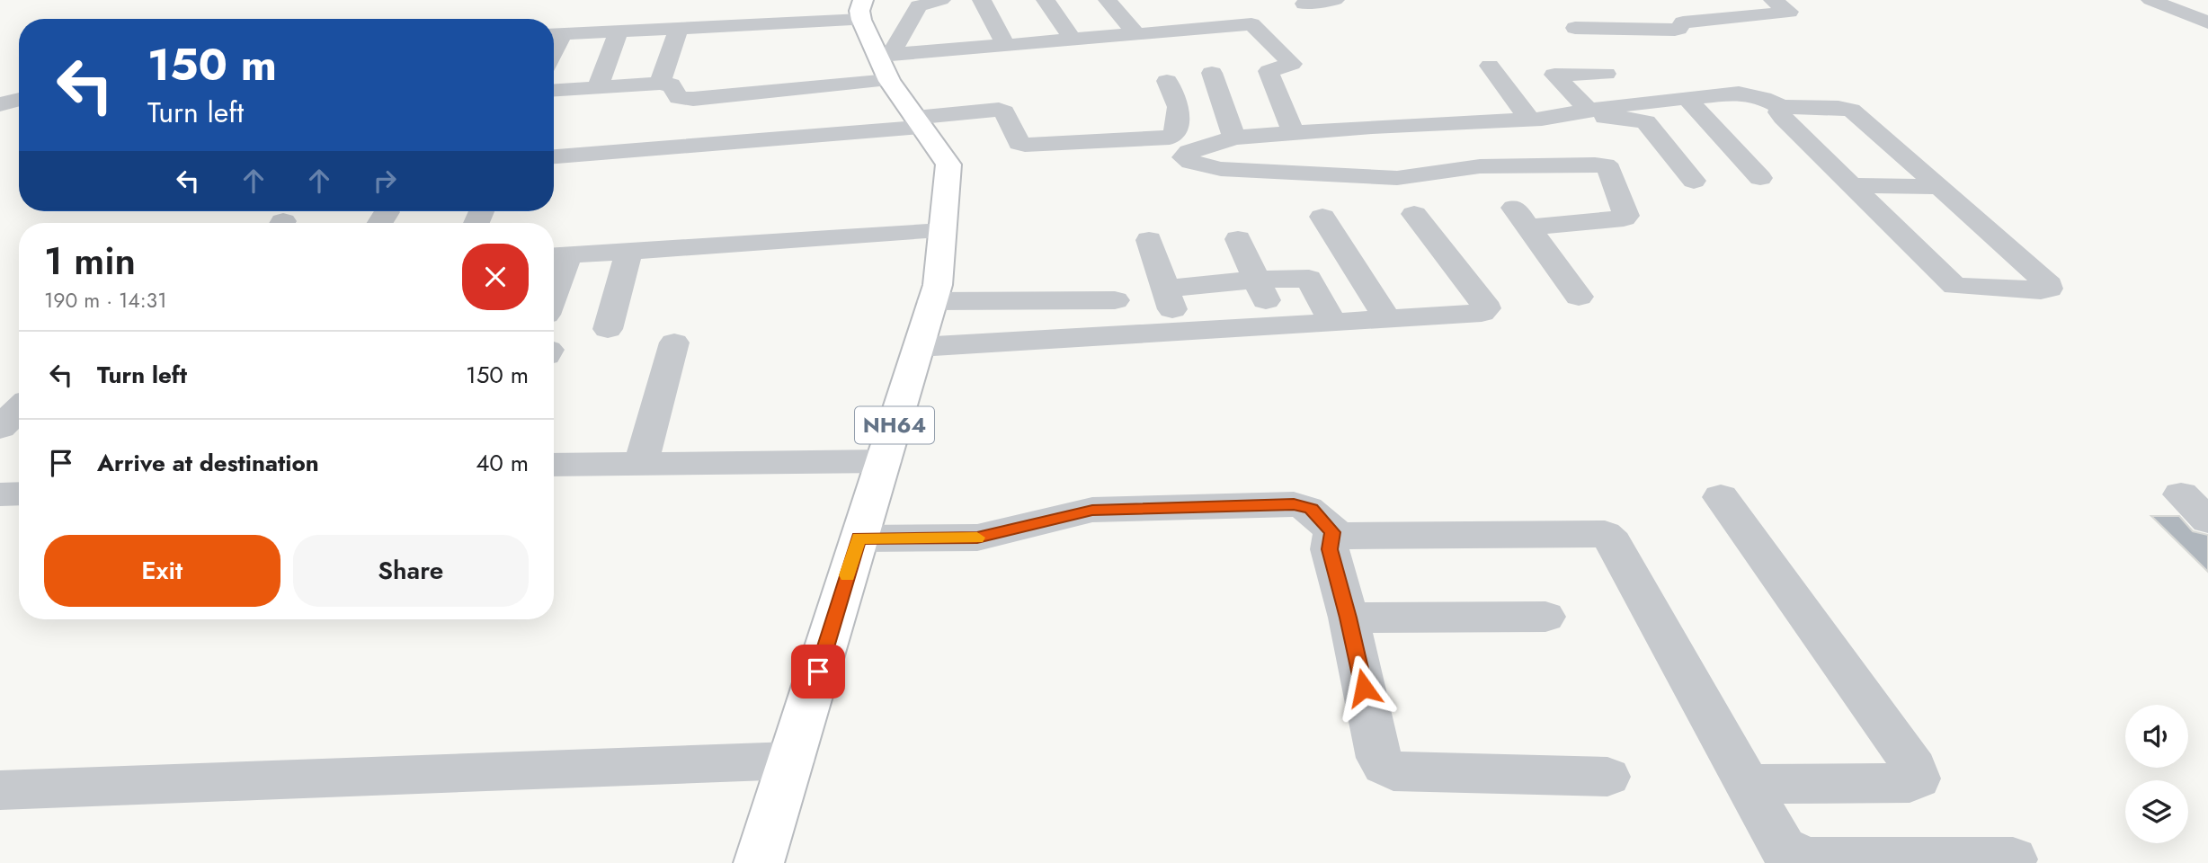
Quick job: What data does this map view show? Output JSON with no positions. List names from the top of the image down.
{
  "streets": {
    "highway": ["NH64"]
  },
  "page": {
    "turn": ["150 m", "Turn left"],
    "heading": ["1 min", "190 m · 14:31"],
    "list": [
      {
        "name": "Turn left",
        "value": "150 m"
      },
      {
        "name": "Arrive at destination",
        "value": "40 m"
      }
    ],
    "buttons": ["Exit", "Share"]
  }
}
